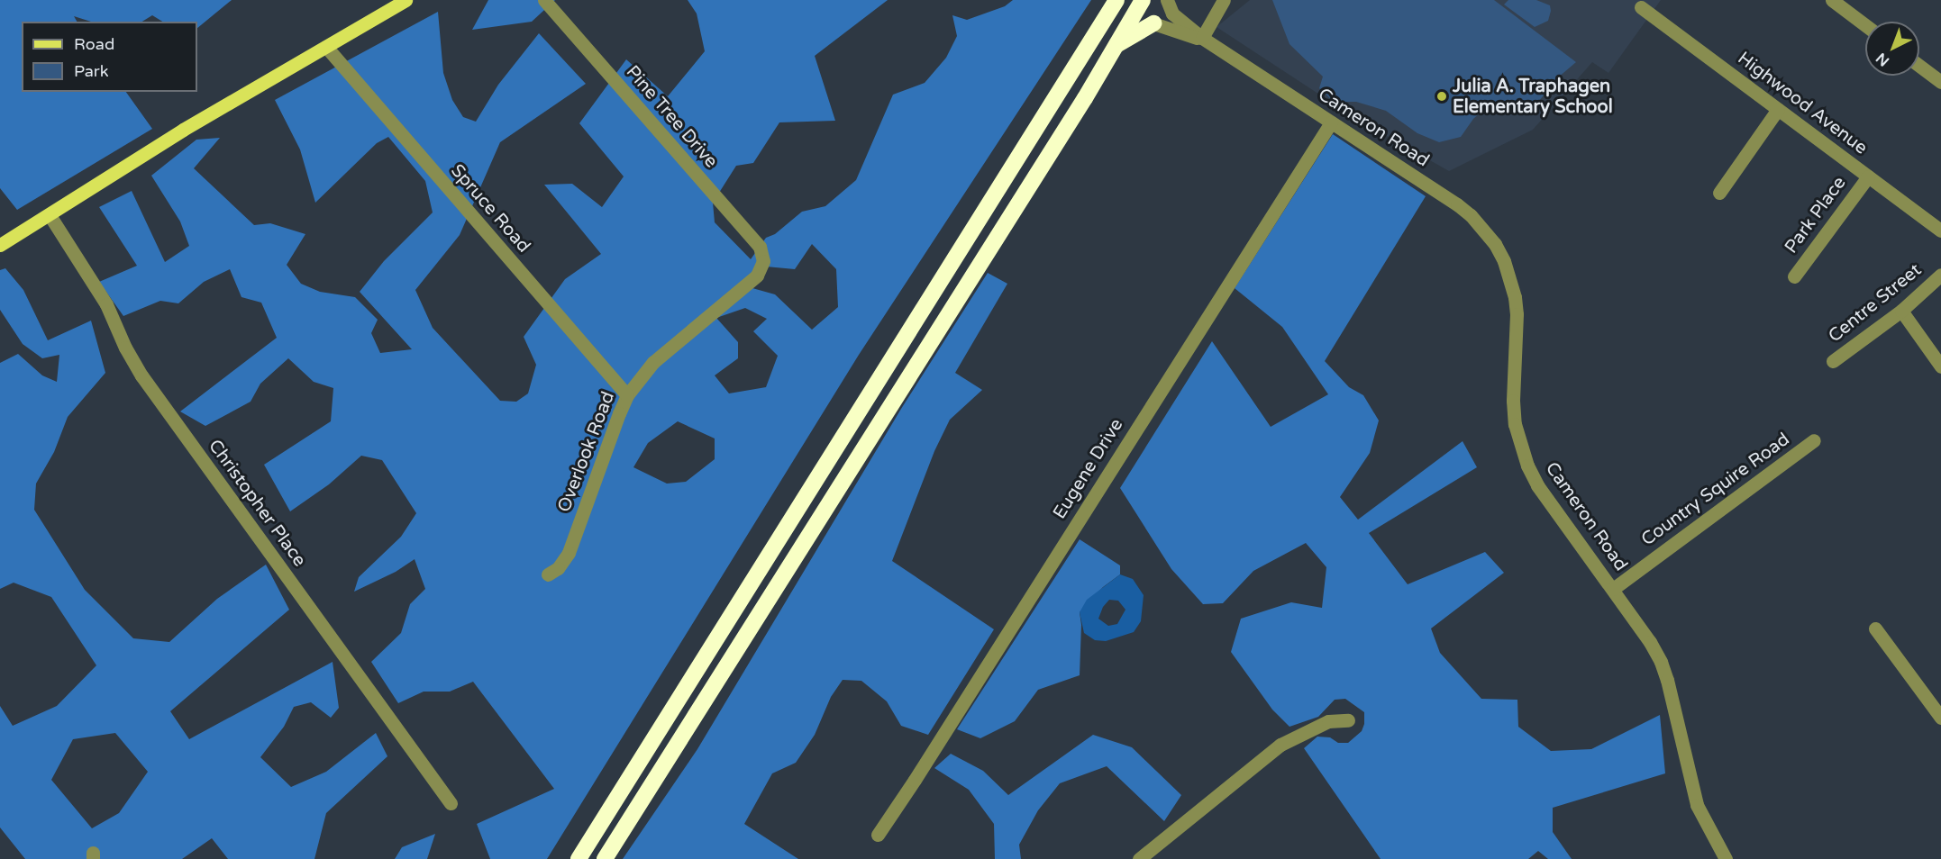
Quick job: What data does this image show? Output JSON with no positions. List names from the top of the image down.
{
  "streets": {
    "street": [
      "Highwood Avenue",
      "Pine Tree Drive",
      "Cameron Road",
      "Spruce Road",
      "Park Place",
      "Centre Street",
      "Overlook Road",
      "Eugene Drive",
      "Country Squire Road",
      "Christopher Place"
    ]
  },
  "crossings": [
    ["Highwood Avenue", "Park Place"],
    ["Pine Tree Drive", "Overlook Road"],
    ["Cameron Road", "Eugene Drive"],
    ["Cameron Road", "Country Squire Road"],
    ["Spruce Road", "Overlook Road"]
  ],
  "places": ["Julia A. Traphagen Elementary School"],
  "legend": ["Road", "Park"],
  "north": "bottom left"
}
